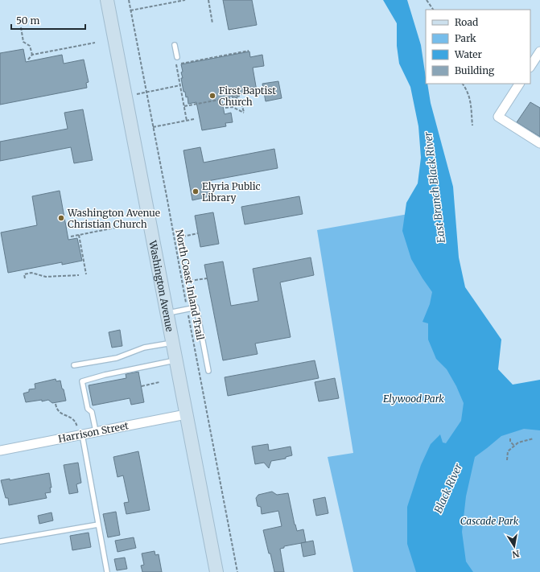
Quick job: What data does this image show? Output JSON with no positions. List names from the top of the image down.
{
  "streets": {
    "street": ["Washington Avenue", "Harrison Street"],
    "path": ["North Coast Inland Trail"]
  },
  "crossings": [
    ["Washington Avenue", "Harrison Street"]
  ],
  "water": ["East Branch Black River", "Black River"],
  "parks": ["Elywood Park", "Cascade Park"],
  "places": ["First Baptist Church", "Elyria Public Library", "Washington Avenue Christian Church"],
  "legend": [
    "Road",
    "Park",
    "Water",
    "Building"
  ],
  "scale_bar": "50 m",
  "north": "bottom"
}
